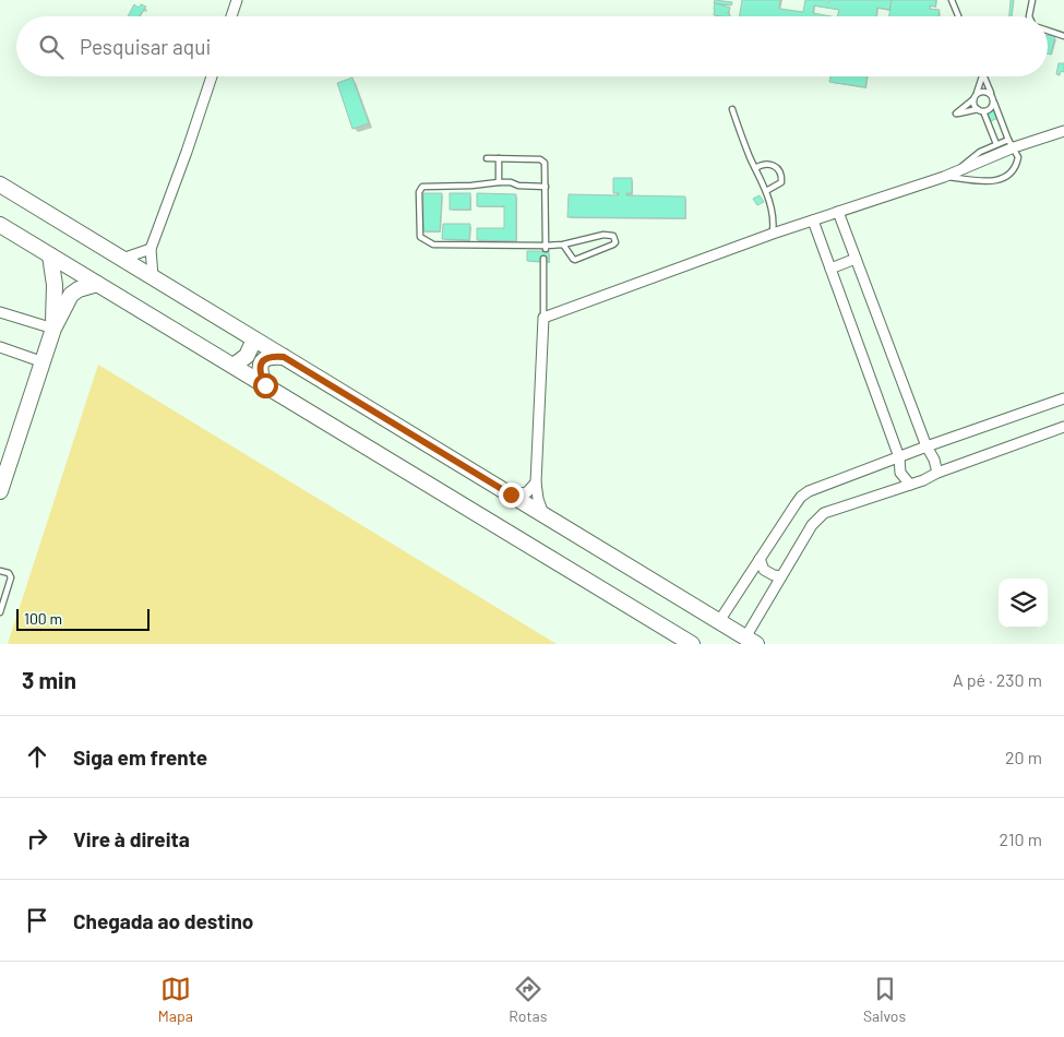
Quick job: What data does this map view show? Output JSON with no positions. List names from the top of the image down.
{
  "scale_bar": "100 m",
  "page": {
    "search": "Pesquisar aqui",
    "scale": "100 m",
    "heading": ["3 min", "A pé · 230 m"],
    "list": [
      ["Siga em frente", "20 m"],
      ["Vire à direita", "210 m"],
      "Chegada ao destino"
    ],
    "nav": ["Mapa", "Rotas", "Salvos"]
  }
}
